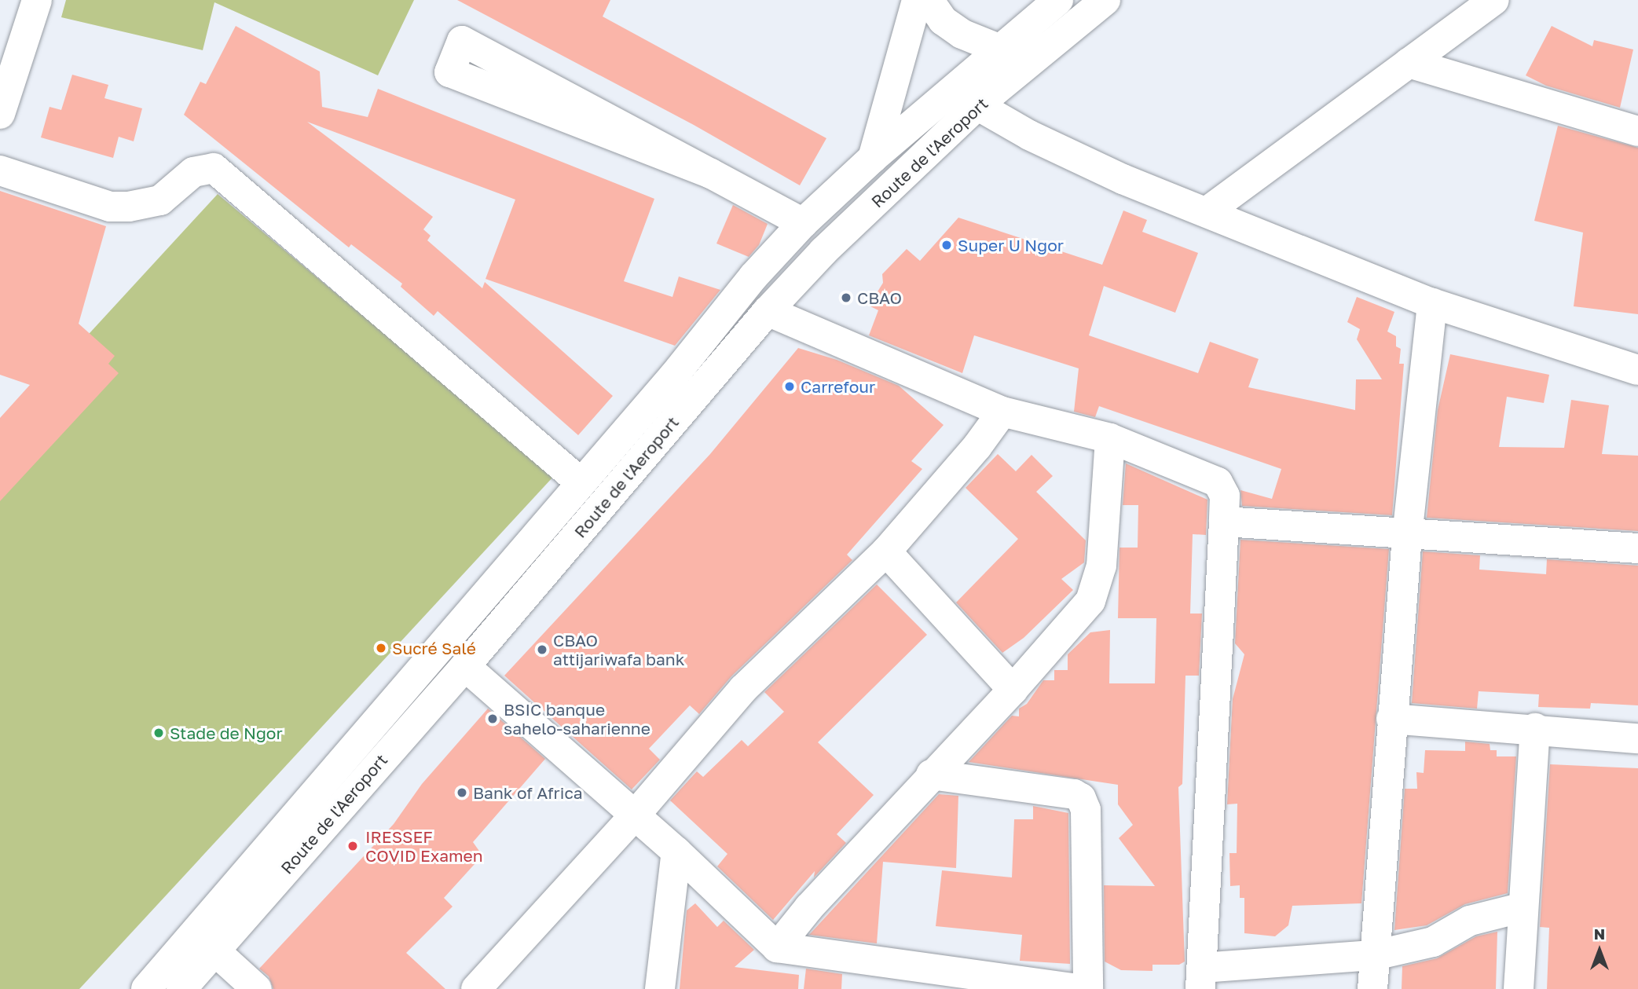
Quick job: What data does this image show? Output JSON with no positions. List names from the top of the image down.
{
  "streets": {
    "main road": ["Route de l'Aeroport"]
  },
  "places": [
    "Super U Ngor",
    "CBAO",
    "Carrefour",
    "Sucré Salé",
    "CBAO attijariwafa bank",
    "BSIC banque sahelo-saharienne",
    "Stade de Ngor",
    "Bank of Africa",
    "IRESSEF COVID Examen"
  ],
  "north": "top"
}
